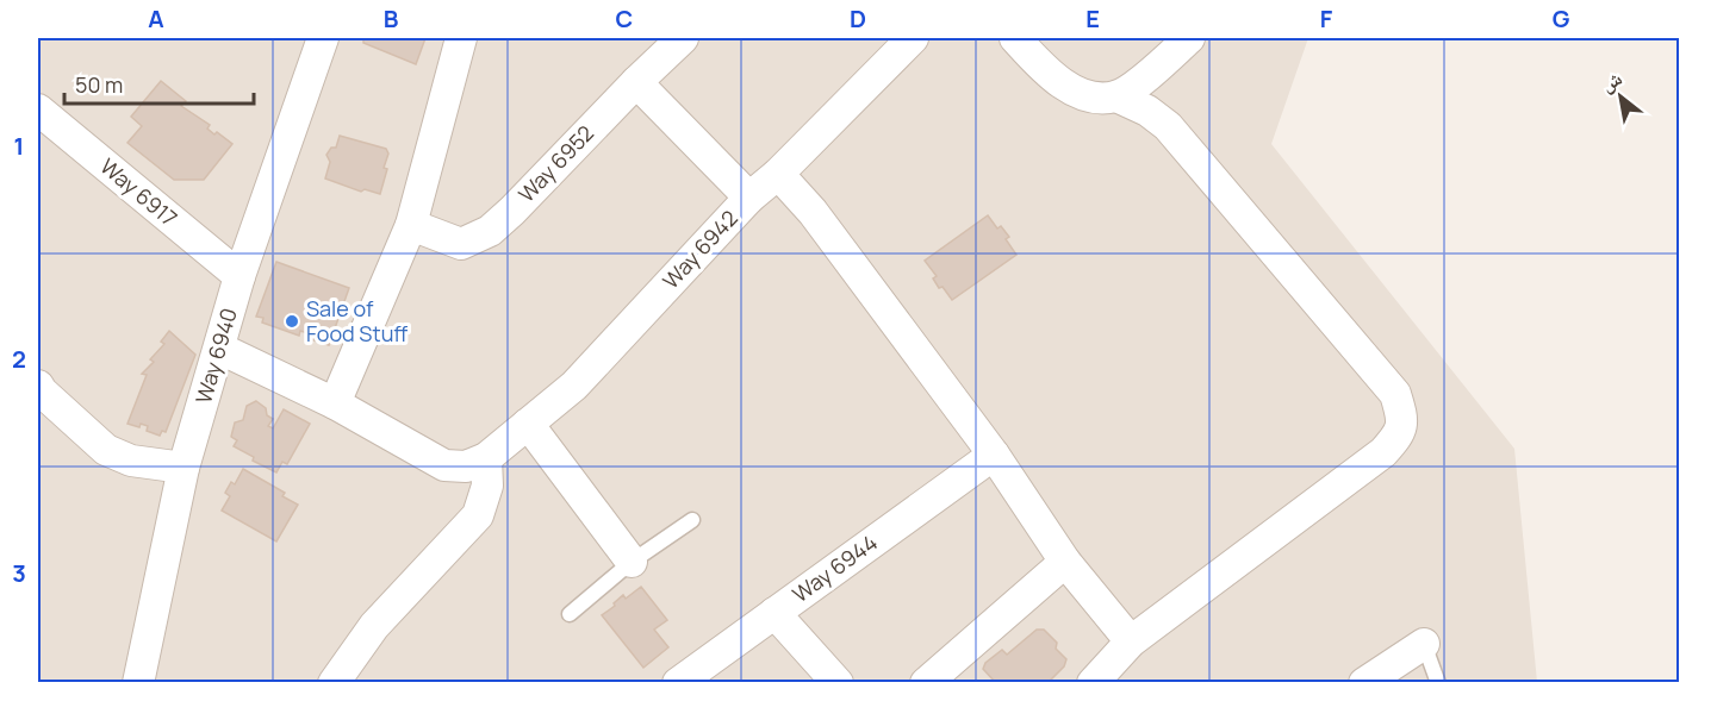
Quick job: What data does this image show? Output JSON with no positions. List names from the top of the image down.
{
  "streets": {
    "street": [
      "Way 6952",
      "Way 6917",
      "Way 6942",
      "Way 6940",
      "Way 6944"
    ]
  },
  "crossings": [
    ["Way 6917", "Way 6940"],
    ["Way 6942", "Way 6940"]
  ],
  "places": ["Sale of Food Stuff"],
  "scale_bar": "50 m",
  "north": "top left",
  "grid": {
    "columns": [
      "A",
      "B",
      "C",
      "D",
      "E",
      "F",
      "G"
    ],
    "rows": ["1", "2", "3"]
  }
}
